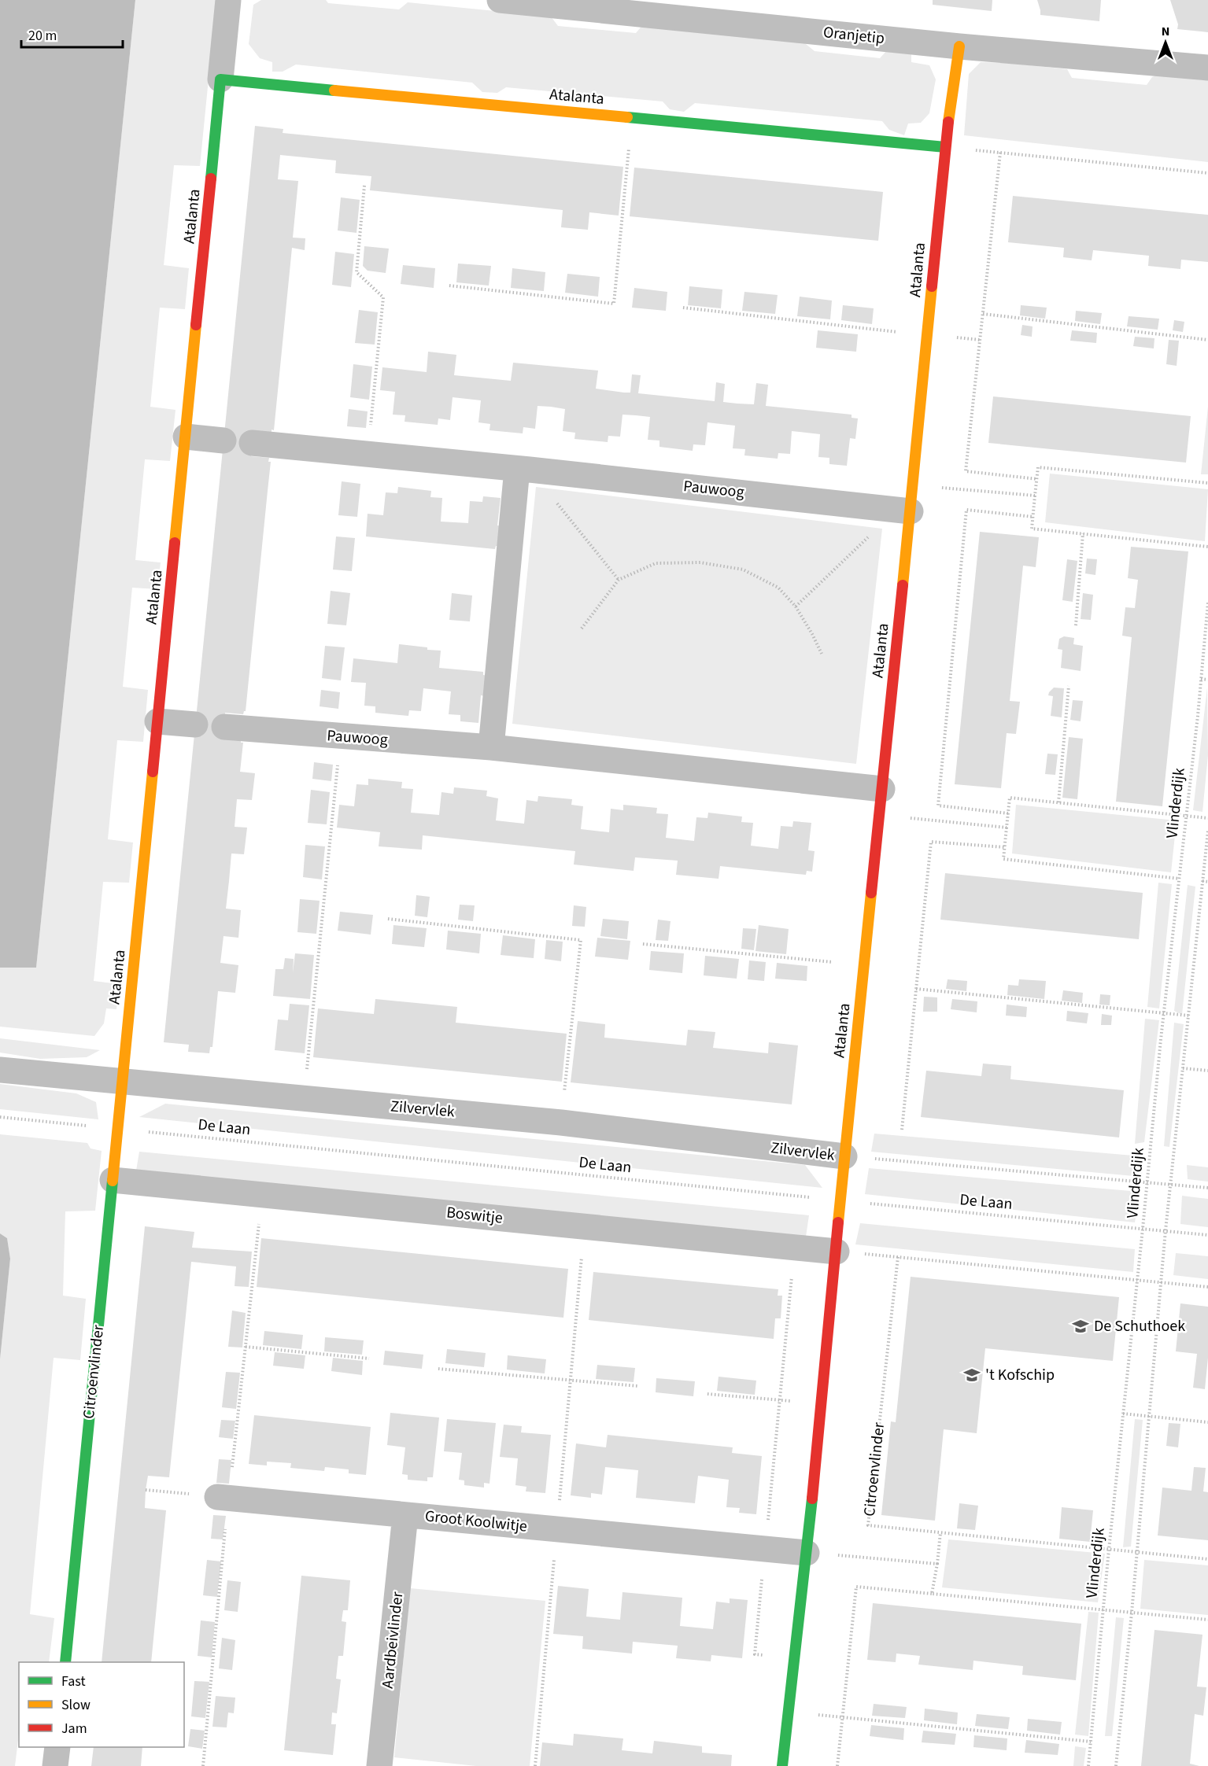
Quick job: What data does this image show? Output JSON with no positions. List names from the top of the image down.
{
  "streets": {
    "street": [
      "Oranjetip",
      "Atalanta",
      "Pauwoog",
      "Zilvervlek",
      "Boswitje",
      "Citroenvlinder",
      "Groot Koolwitje",
      "Aardbeivlinder"
    ],
    "path": ["Vlinderdijk", "De Laan"]
  },
  "crossings": [
    ["Oranjetip", "Atalanta"],
    ["Atalanta", "Pauwoog"],
    ["Atalanta", "Zilvervlek"],
    ["Atalanta", "Citroenvlinder"],
    ["Vlinderdijk", "De Laan"],
    ["Vlinderdijk", "Citroenvlinder"],
    ["Zilvervlek", "Citroenvlinder"],
    ["De Laan", "Citroenvlinder"],
    ["Boswitje", "Citroenvlinder"],
    ["Groot Koolwitje", "Aardbeivlinder"]
  ],
  "places": {
    "school or university": ["De Schuthoek", "'t Kofschip"]
  },
  "legend": ["Fast", "Slow", "Jam"],
  "scale_bar": "20 m",
  "north": "top"
}
